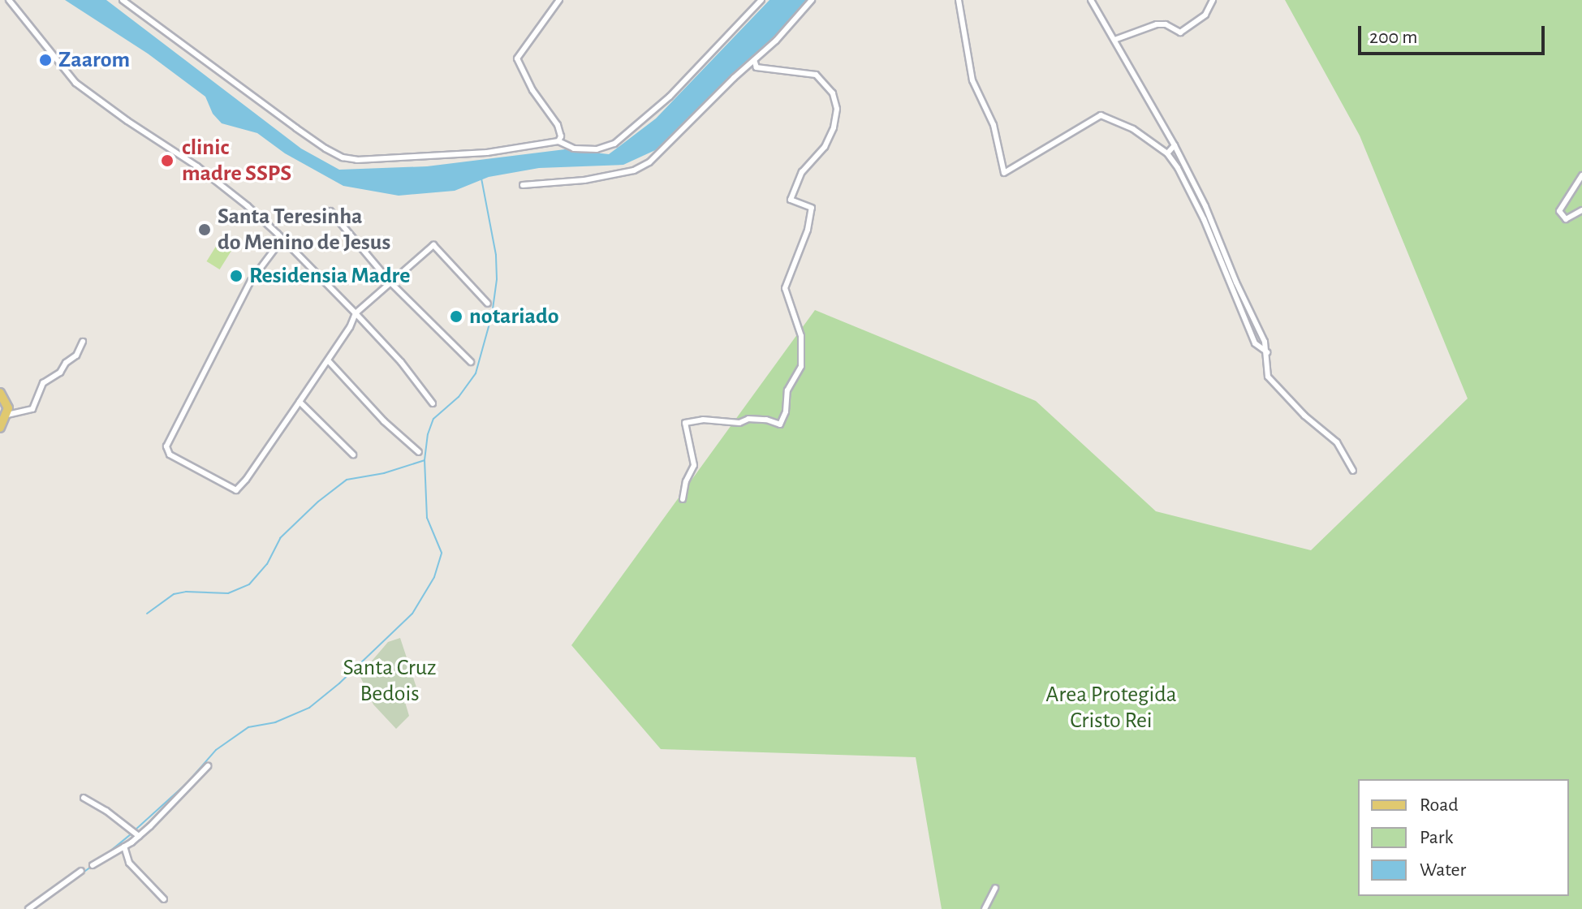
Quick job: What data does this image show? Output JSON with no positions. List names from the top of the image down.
{
  "parks": ["Santa Cruz Bedois", "Area Protegida Cristo Rei"],
  "places": [
    "Zaarom",
    "clinic madre SSPS",
    "Santa Teresinha do Menino de Jesus",
    "Residensia Madre",
    "notariado"
  ],
  "legend": ["Road", "Park", "Water"],
  "scale_bar": "200 m"
}
